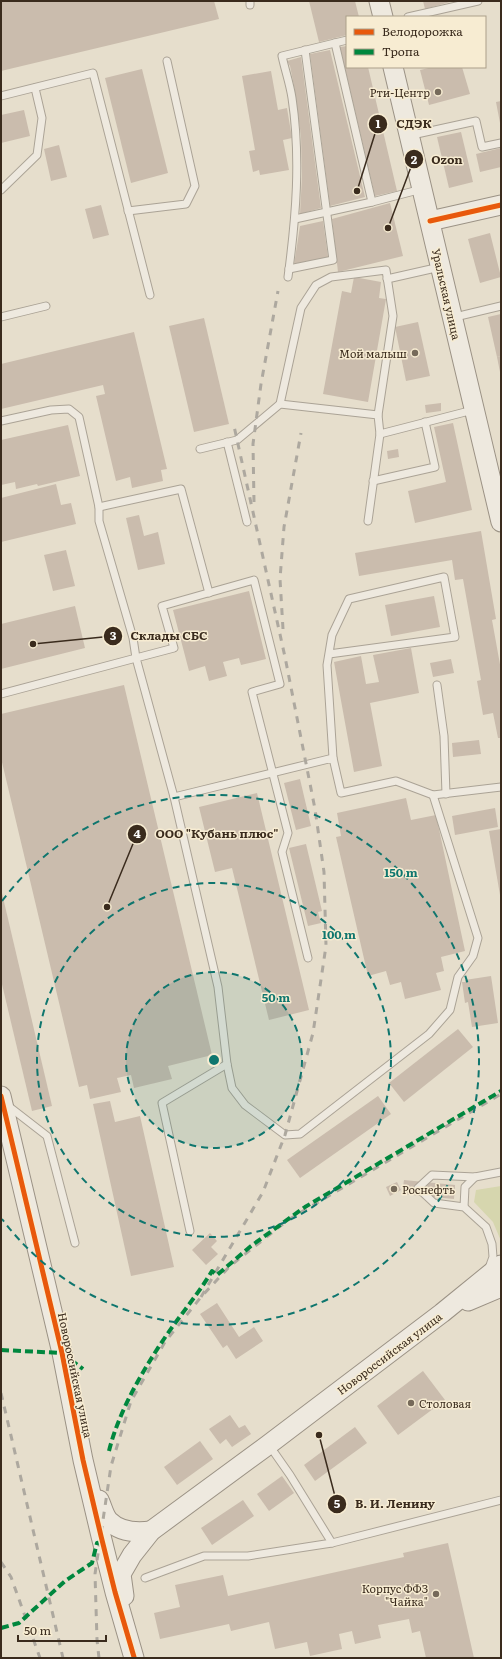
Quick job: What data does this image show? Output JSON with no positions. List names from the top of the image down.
{
  "streets": {
    "main road": ["Уральская улица", "Новороссийская улица"]
  },
  "places": [
    "Рти-Центр",
    "СДЭК",
    "Ozon",
    "Мой малыш",
    "Склады СБС",
    "ООО \"Кубань плюс\"",
    "Роснефть",
    "Столовая",
    "В. И. Ленину",
    "Корпус ФФЗ \"Чайка\""
  ],
  "legend": ["Велодорожка", "Тропа"],
  "scale_bar": "50 m",
  "rings": ["150 m", "100 m", "50 m"]
}
